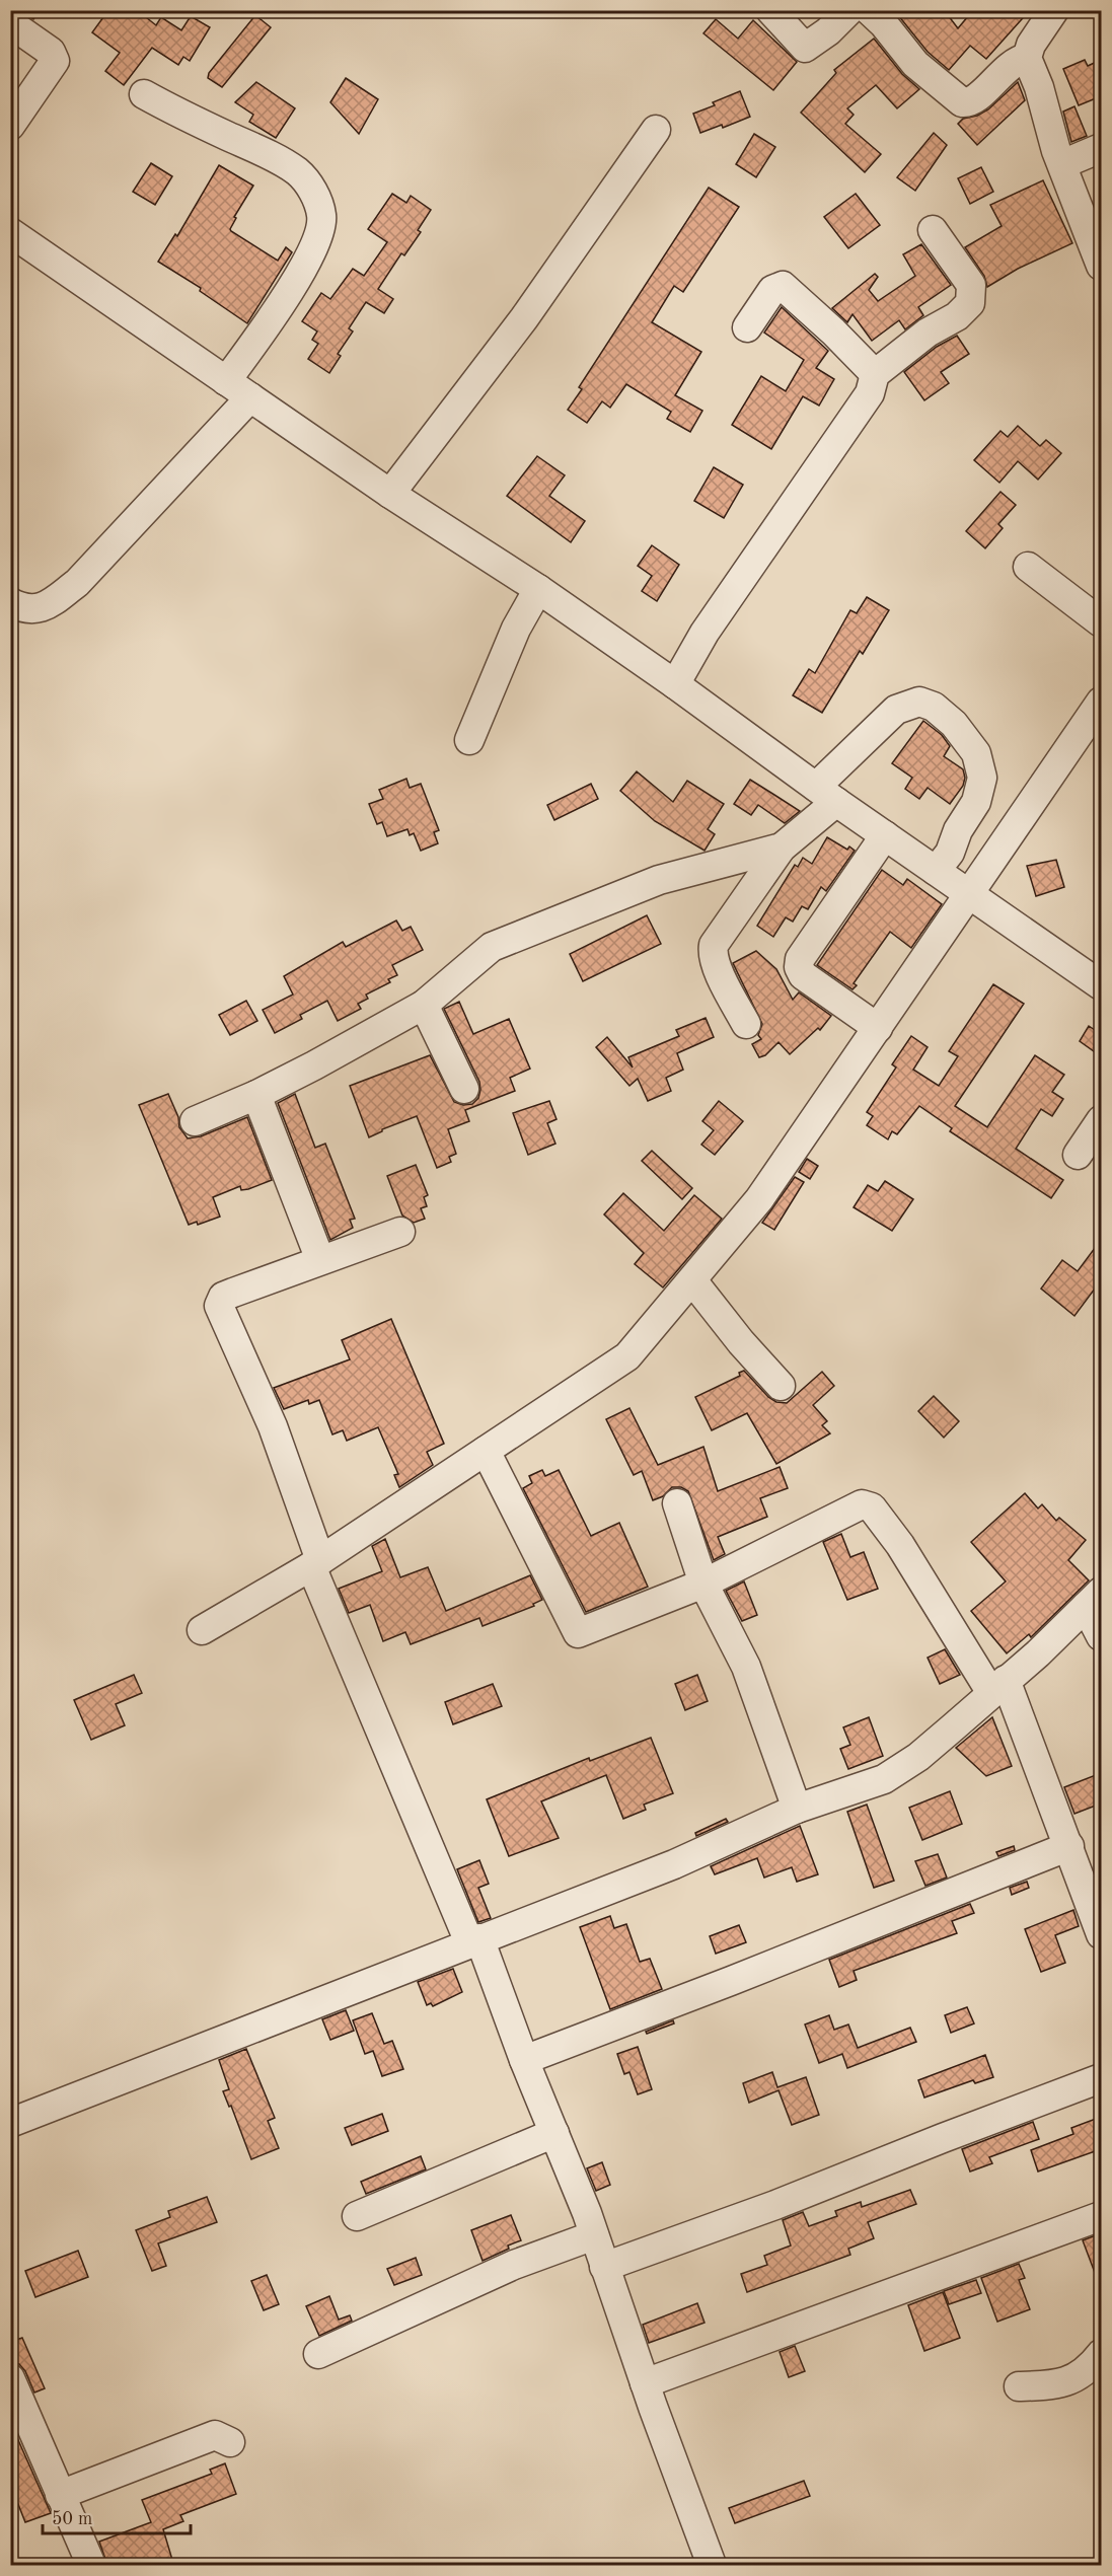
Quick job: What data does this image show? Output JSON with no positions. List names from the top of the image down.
{
  "scale_bar": "50 m"
}
